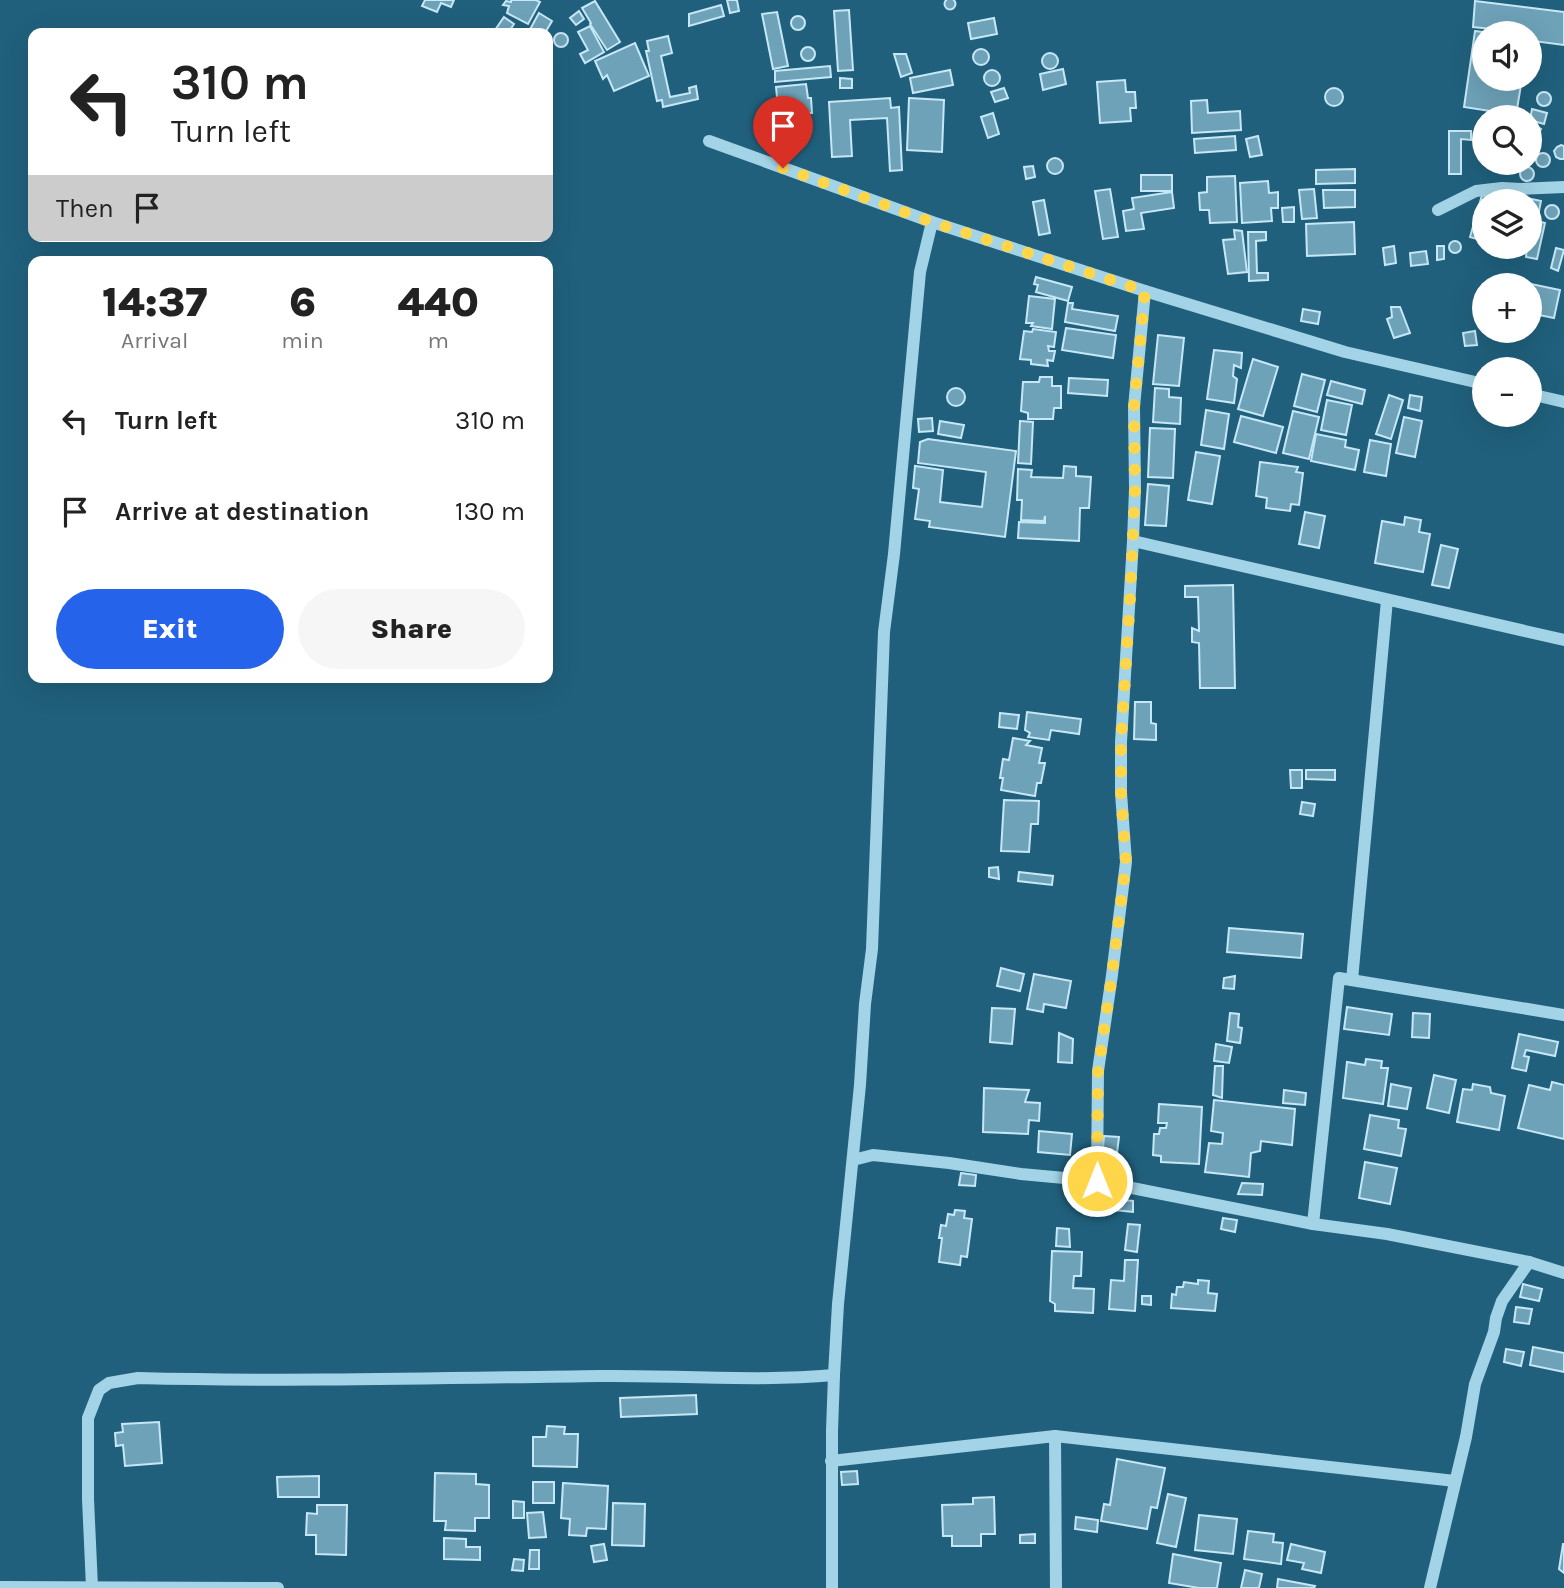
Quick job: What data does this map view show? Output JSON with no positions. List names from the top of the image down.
{
  "page": {
    "map_buttons": ["+", "−"],
    "turn": ["310 m", "Turn left"],
    "then": "Then",
    "eta": [
      "14:37",
      "Arrival",
      "6",
      "min",
      "440",
      "m"
    ],
    "list": [
      {
        "name": "Turn left",
        "value": "310 m"
      },
      {
        "name": "Arrive at destination",
        "value": "130 m"
      }
    ],
    "buttons": ["Exit", "Share"]
  }
}
